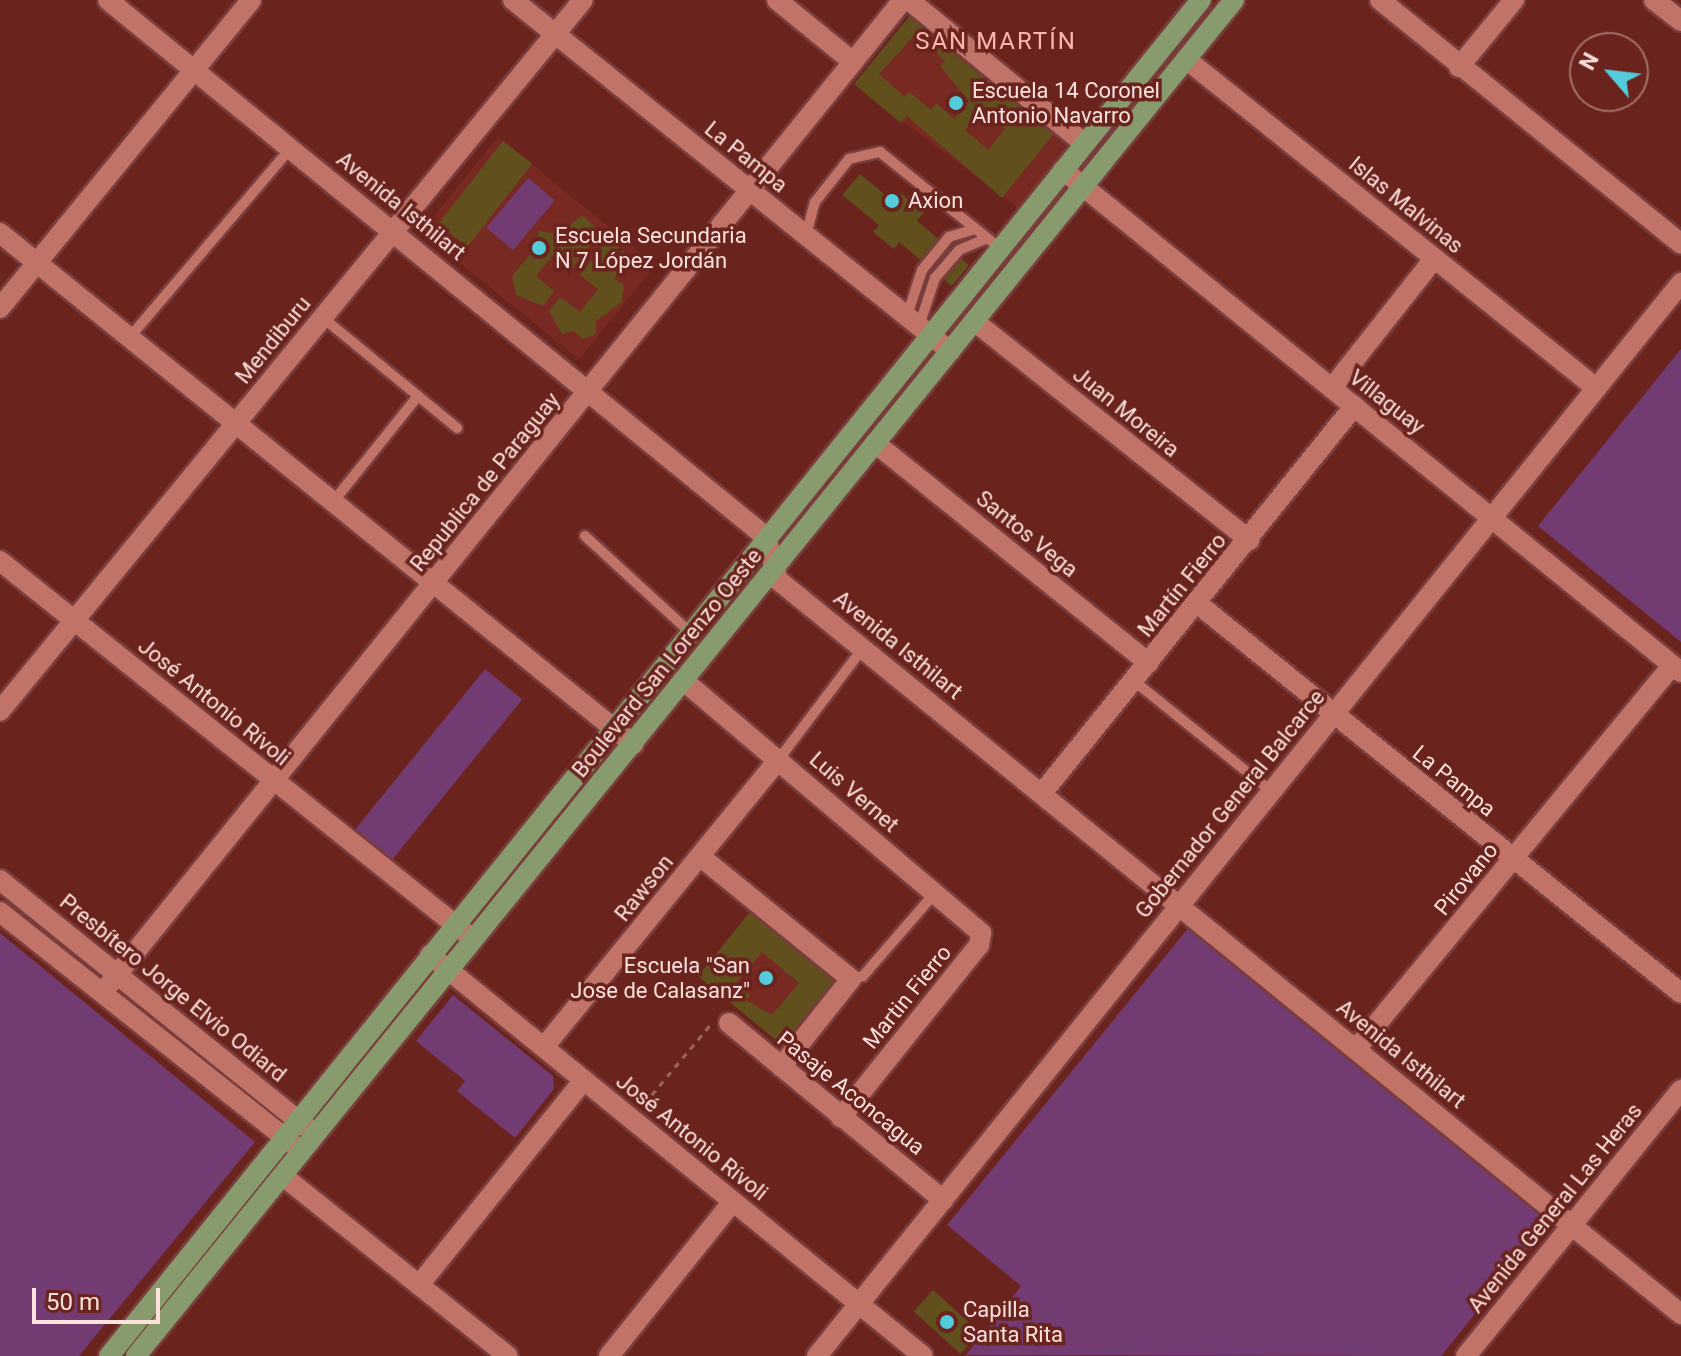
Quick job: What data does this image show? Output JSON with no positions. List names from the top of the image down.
{
  "streets": {
    "main road": ["Boulevard San Lorenzo Oeste"],
    "street": [
      "La Pampa",
      "Islas Malvinas",
      "Avenida Isthilart",
      "Mendiburu",
      "Villaguay",
      "Juan Moreira",
      "Republica de Paraguay",
      "Santos Vega",
      "Martín Fierro",
      "José Antonio Rívoli",
      "Luis Vernet",
      "Gobernador General Balcarce",
      "Pirovano",
      "Rawson",
      "Presbítero Jorge Elvio Odiard",
      "Martin Fierro",
      "Pasaje Aconcagua",
      "Avenida General Las Heras"
    ]
  },
  "crossings": [
    ["La Pampa", "Mendiburu"],
    ["La Pampa", "Republica de Paraguay"],
    ["La Pampa", "Martín Fierro"],
    ["La Pampa", "Boulevard San Lorenzo Oeste"],
    ["La Pampa", "Gobernador General Balcarce"],
    ["La Pampa", "Pirovano"],
    ["Islas Malvinas", "Boulevard San Lorenzo Oeste"],
    ["Islas Malvinas", "Gobernador General Balcarce"],
    ["Avenida Isthilart", "Mendiburu"],
    ["Avenida Isthilart", "Republica de Paraguay"],
    ["Avenida Isthilart", "Martín Fierro"],
    ["Avenida Isthilart", "Boulevard San Lorenzo Oeste"],
    ["Avenida Isthilart", "Gobernador General Balcarce"],
    ["Avenida Isthilart", "Pirovano"],
    ["Avenida Isthilart", "Avenida General Las Heras"],
    ["Mendiburu", "José Antonio Rívoli"],
    ["Villaguay", "Martín Fierro"],
    ["Villaguay", "Boulevard San Lorenzo Oeste"],
    ["Villaguay", "Gobernador General Balcarce"],
    ["Villaguay", "Pirovano"],
    ["Juan Moreira", "Martín Fierro"],
    ["Juan Moreira", "Boulevard San Lorenzo Oeste"],
    ["Republica de Paraguay", "José Antonio Rívoli"],
    ["Republica de Paraguay", "Presbítero Jorge Elvio Odiard"],
    ["Santos Vega", "Martín Fierro"],
    ["Santos Vega", "Boulevard San Lorenzo Oeste"],
    ["Boulevard San Lorenzo Oeste", "José Antonio Rívoli"],
    ["Boulevard San Lorenzo Oeste", "Luis Vernet"],
    ["Boulevard San Lorenzo Oeste", "Presbítero Jorge Elvio Odiard"],
    ["José Antonio Rívoli", "Gobernador General Balcarce"],
    ["José Antonio Rívoli", "Rawson"],
    ["Luis Vernet", "Rawson"],
    ["Luis Vernet", "Martin Fierro"],
    ["Gobernador General Balcarce", "Pasaje Aconcagua"],
    ["Martin Fierro", "Pasaje Aconcagua"]
  ],
  "districts": ["SAN MARTÍN"],
  "places": [
    "Escuela 14 Coronel Antonio Navarro",
    "Axion",
    "Escuela Secundaria N 7 López Jordán",
    "Escuela \"San Jose de Calasanz\"",
    "Capilla Santa Rita"
  ],
  "scale_bar": "50 m",
  "north": "top left"
}
